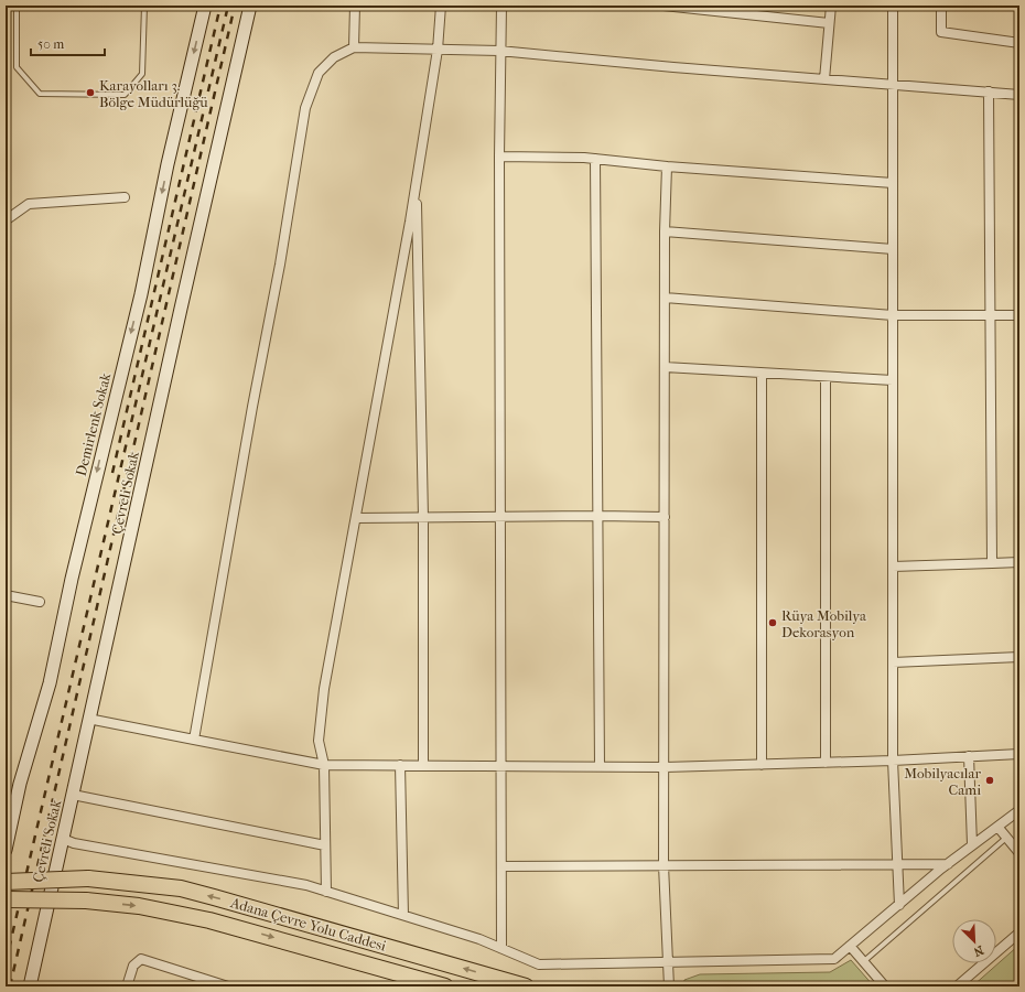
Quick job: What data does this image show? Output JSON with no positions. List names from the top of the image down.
{
  "streets": {
    "highway": ["Adana Çevre Yolu Caddesi"],
    "street": ["Demirlenk Sokak", "Çevreli Sokak"]
  },
  "one_way": ["Demirlenk Sokak"],
  "places": ["Karayolları 3. Bölge Müdürlüğü", "Rüya Mobilya Dekorasyon", "Mobilyacılar Cami"],
  "scale_bar": "50 m",
  "north": "bottom right"
}
